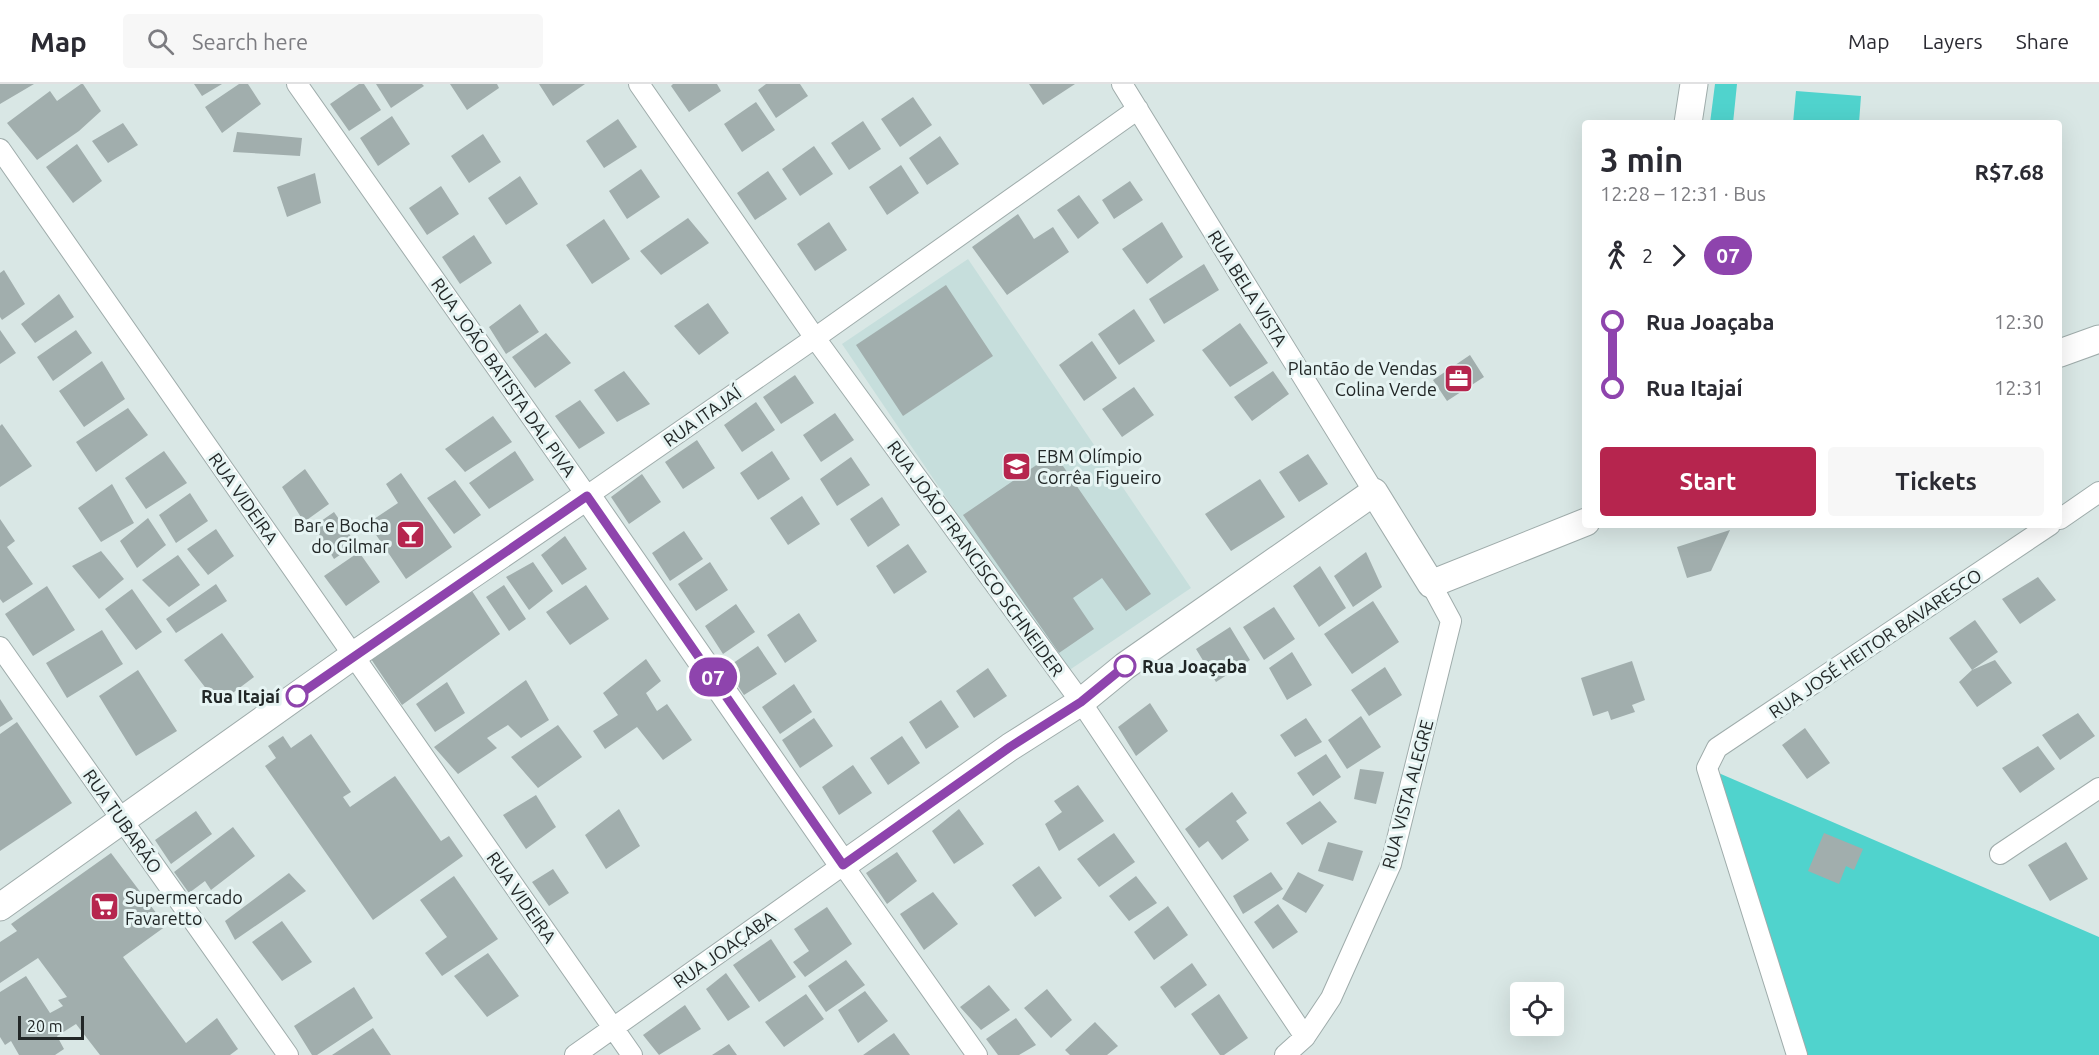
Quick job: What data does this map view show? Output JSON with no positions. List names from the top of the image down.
{
  "streets": {
    "street": [
      "RUA BELA VISTA",
      "RUA JOÃO BATISTA DAL PIVA",
      "RUA ITAJAÍ",
      "RUA VIDEIRA",
      "RUA JOÃO FRANCISCO SCHNEIDER",
      "RUA JOSÉ HEITOR BAVARESCO",
      "RUA VISTA ALEGRE",
      "RUA TUBARÃO",
      "RUA JOAÇABA"
    ]
  },
  "crossings": [
    ["RUA BELA VISTA", "RUA ITAJAÍ"],
    ["RUA BELA VISTA", "RUA VISTA ALEGRE"],
    ["RUA BELA VISTA", "RUA JOAÇABA"],
    ["RUA JOÃO BATISTA DAL PIVA", "RUA ITAJAÍ"],
    ["RUA JOÃO BATISTA DAL PIVA", "RUA JOAÇABA"],
    ["RUA ITAJAÍ", "RUA VIDEIRA"],
    ["RUA ITAJAÍ", "RUA JOÃO FRANCISCO SCHNEIDER"],
    ["RUA ITAJAÍ", "RUA TUBARÃO"],
    ["RUA VIDEIRA", "RUA JOAÇABA"],
    ["RUA JOÃO FRANCISCO SCHNEIDER", "RUA VISTA ALEGRE"],
    ["RUA JOÃO FRANCISCO SCHNEIDER", "RUA JOAÇABA"]
  ],
  "places": {
    "office": ["Plantão de Vendas Colina Verde"],
    "school or university": ["EBM Olímpio Corrêa Figueiro"],
    "bar": ["Bar e Bocha do Gilmar"],
    "other": ["Rua Joaçaba", "Rua Itajaí"],
    "supermarket": ["Supermercado Favaretto"]
  },
  "lines": ["bus line 07"],
  "scale_bar": "20 m",
  "page": {
    "header": "Map",
    "search": "Search here",
    "nav": ["Map", "Layers", "Share"],
    "on_map": "07",
    "heading": ["3 min", "12:28 – 12:31 · Bus", "R$7.68"],
    "legs": ["2", "07"],
    "list": [
      {
        "name": "Rua Joaçaba",
        "value": "12:30"
      },
      {
        "name": "Rua Itajaí",
        "value": "12:31"
      }
    ],
    "buttons": ["Start", "Tickets"],
    "scale": "20 m"
  }
}
